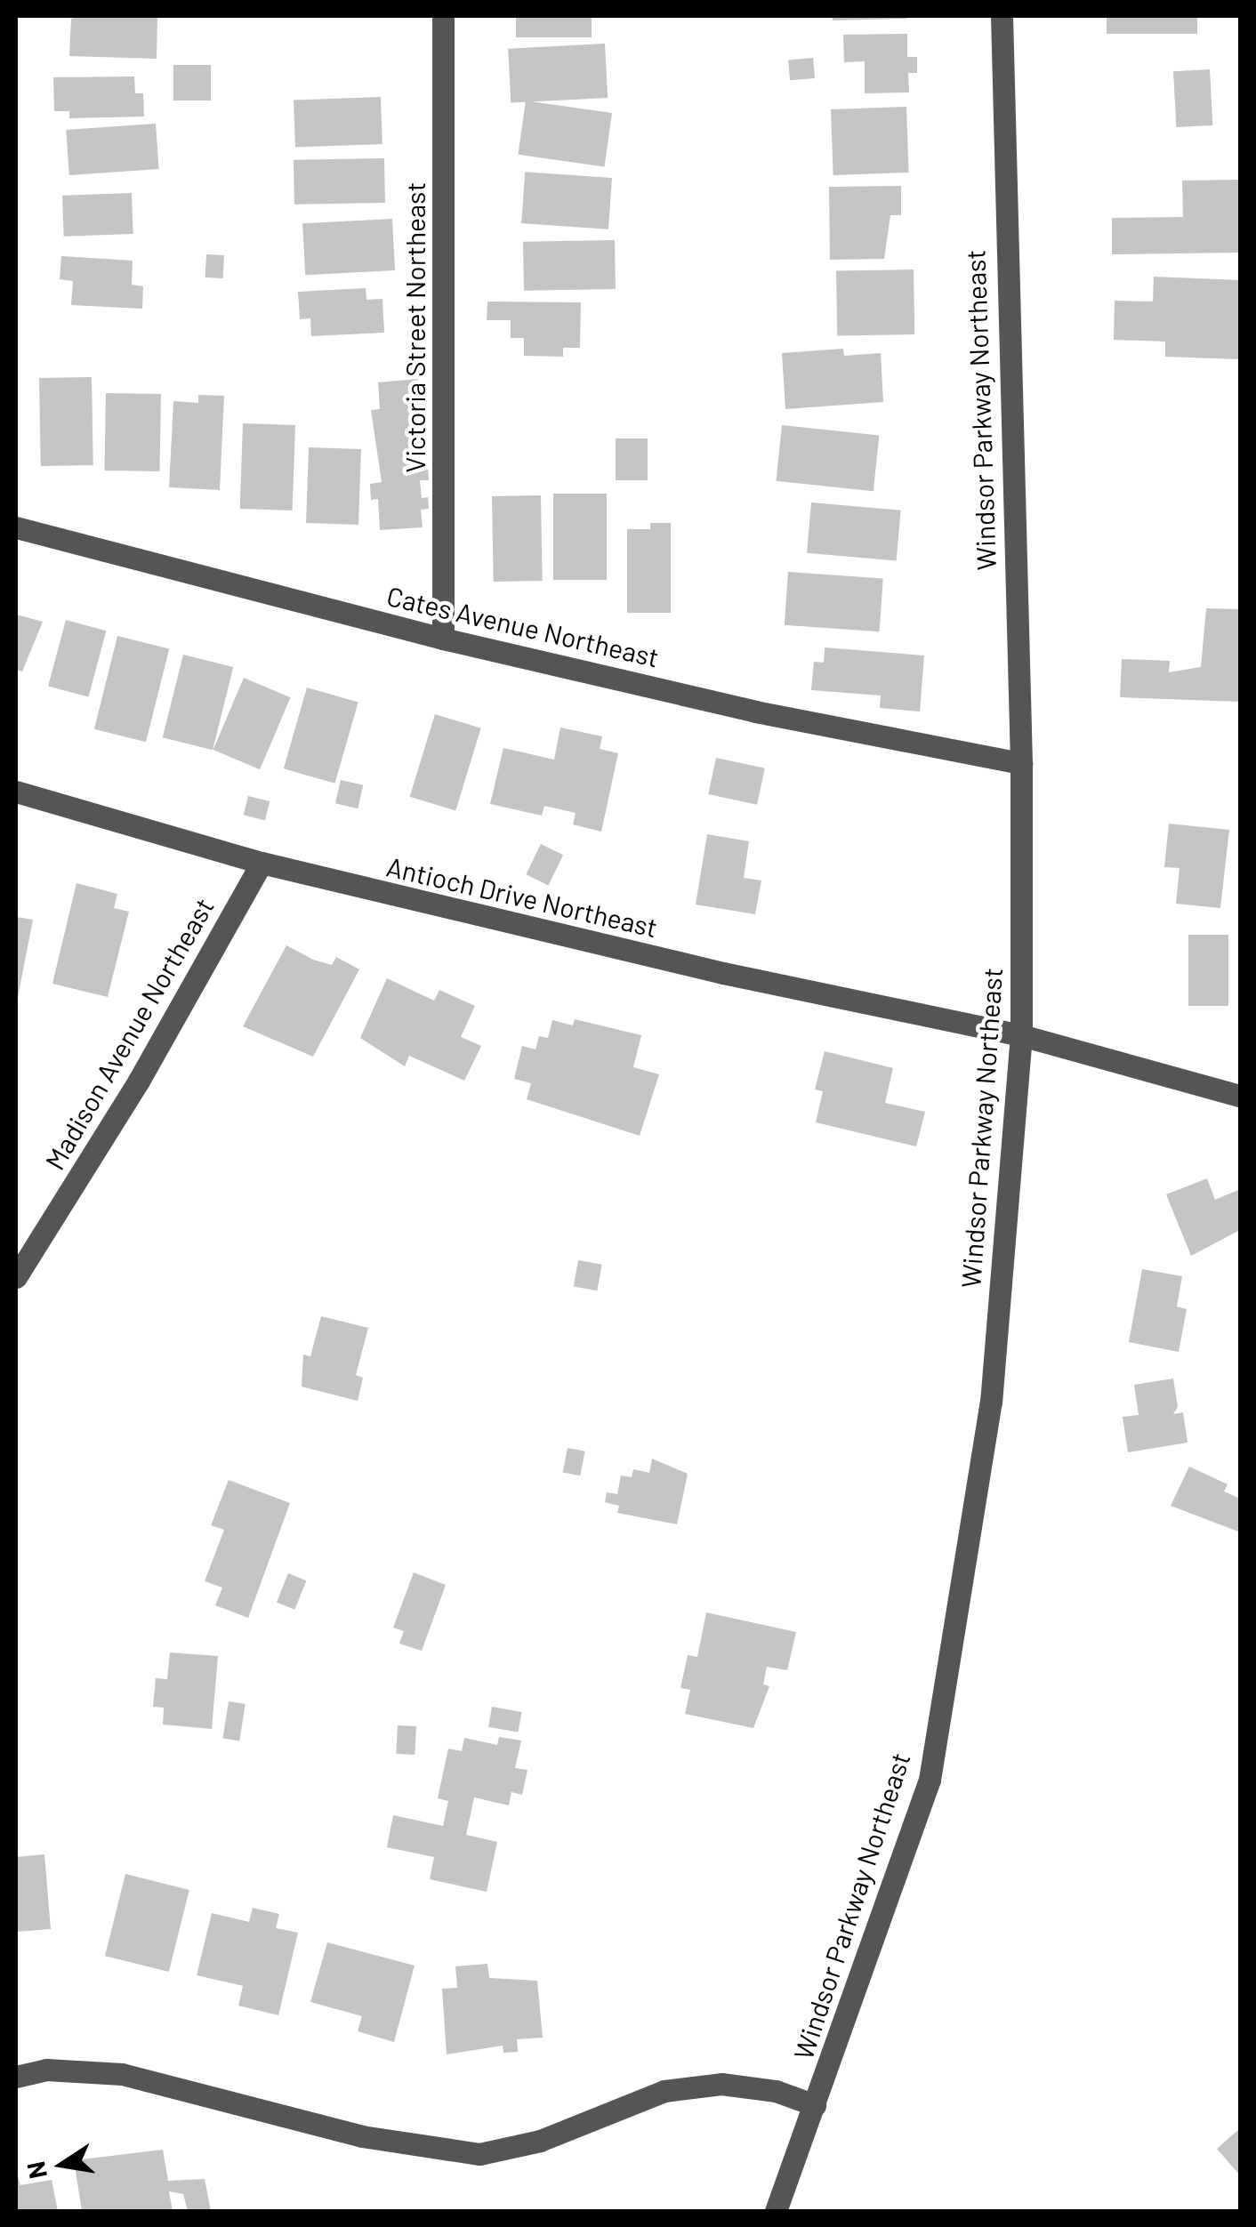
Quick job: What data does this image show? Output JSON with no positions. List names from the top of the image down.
{
  "streets": {
    "street": [
      "Victoria Street Northeast",
      "Windsor Parkway Northeast",
      "Cates Avenue Northeast",
      "Antioch Drive Northeast",
      "Madison Avenue Northeast"
    ]
  },
  "crossings": [
    ["Victoria Street Northeast", "Cates Avenue Northeast"],
    ["Windsor Parkway Northeast", "Cates Avenue Northeast"],
    ["Windsor Parkway Northeast", "Antioch Drive Northeast"],
    ["Antioch Drive Northeast", "Madison Avenue Northeast"]
  ],
  "north": "left"
}
